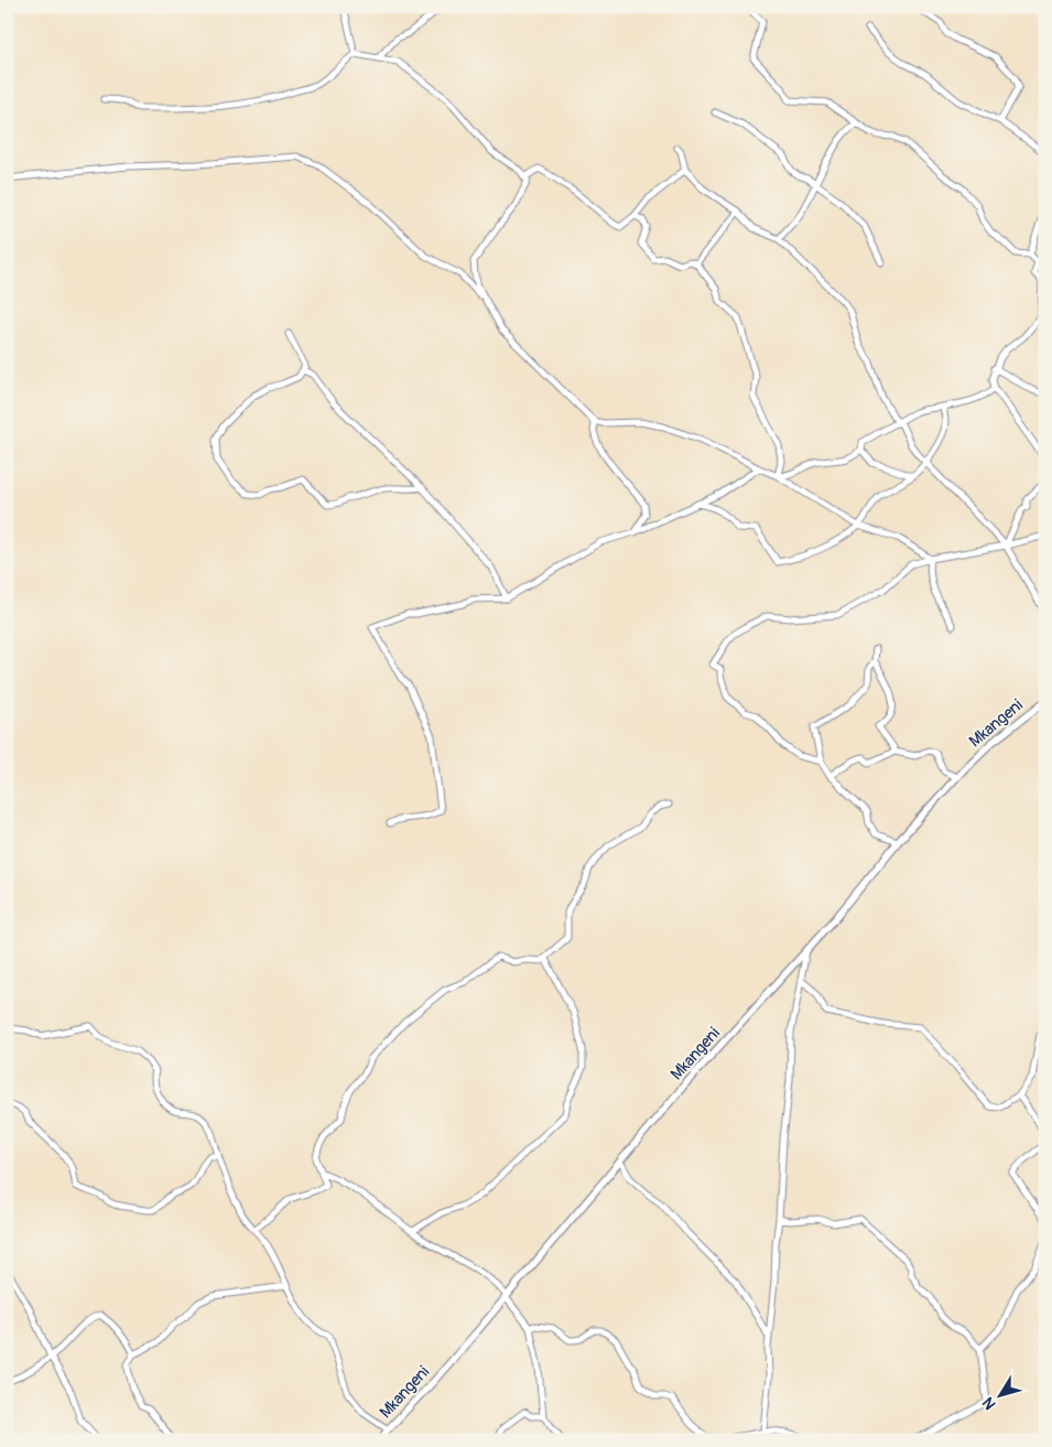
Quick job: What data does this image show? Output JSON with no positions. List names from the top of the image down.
{
  "streets": {
    "street": ["Mkangeni"]
  },
  "north": "bottom left"
}
